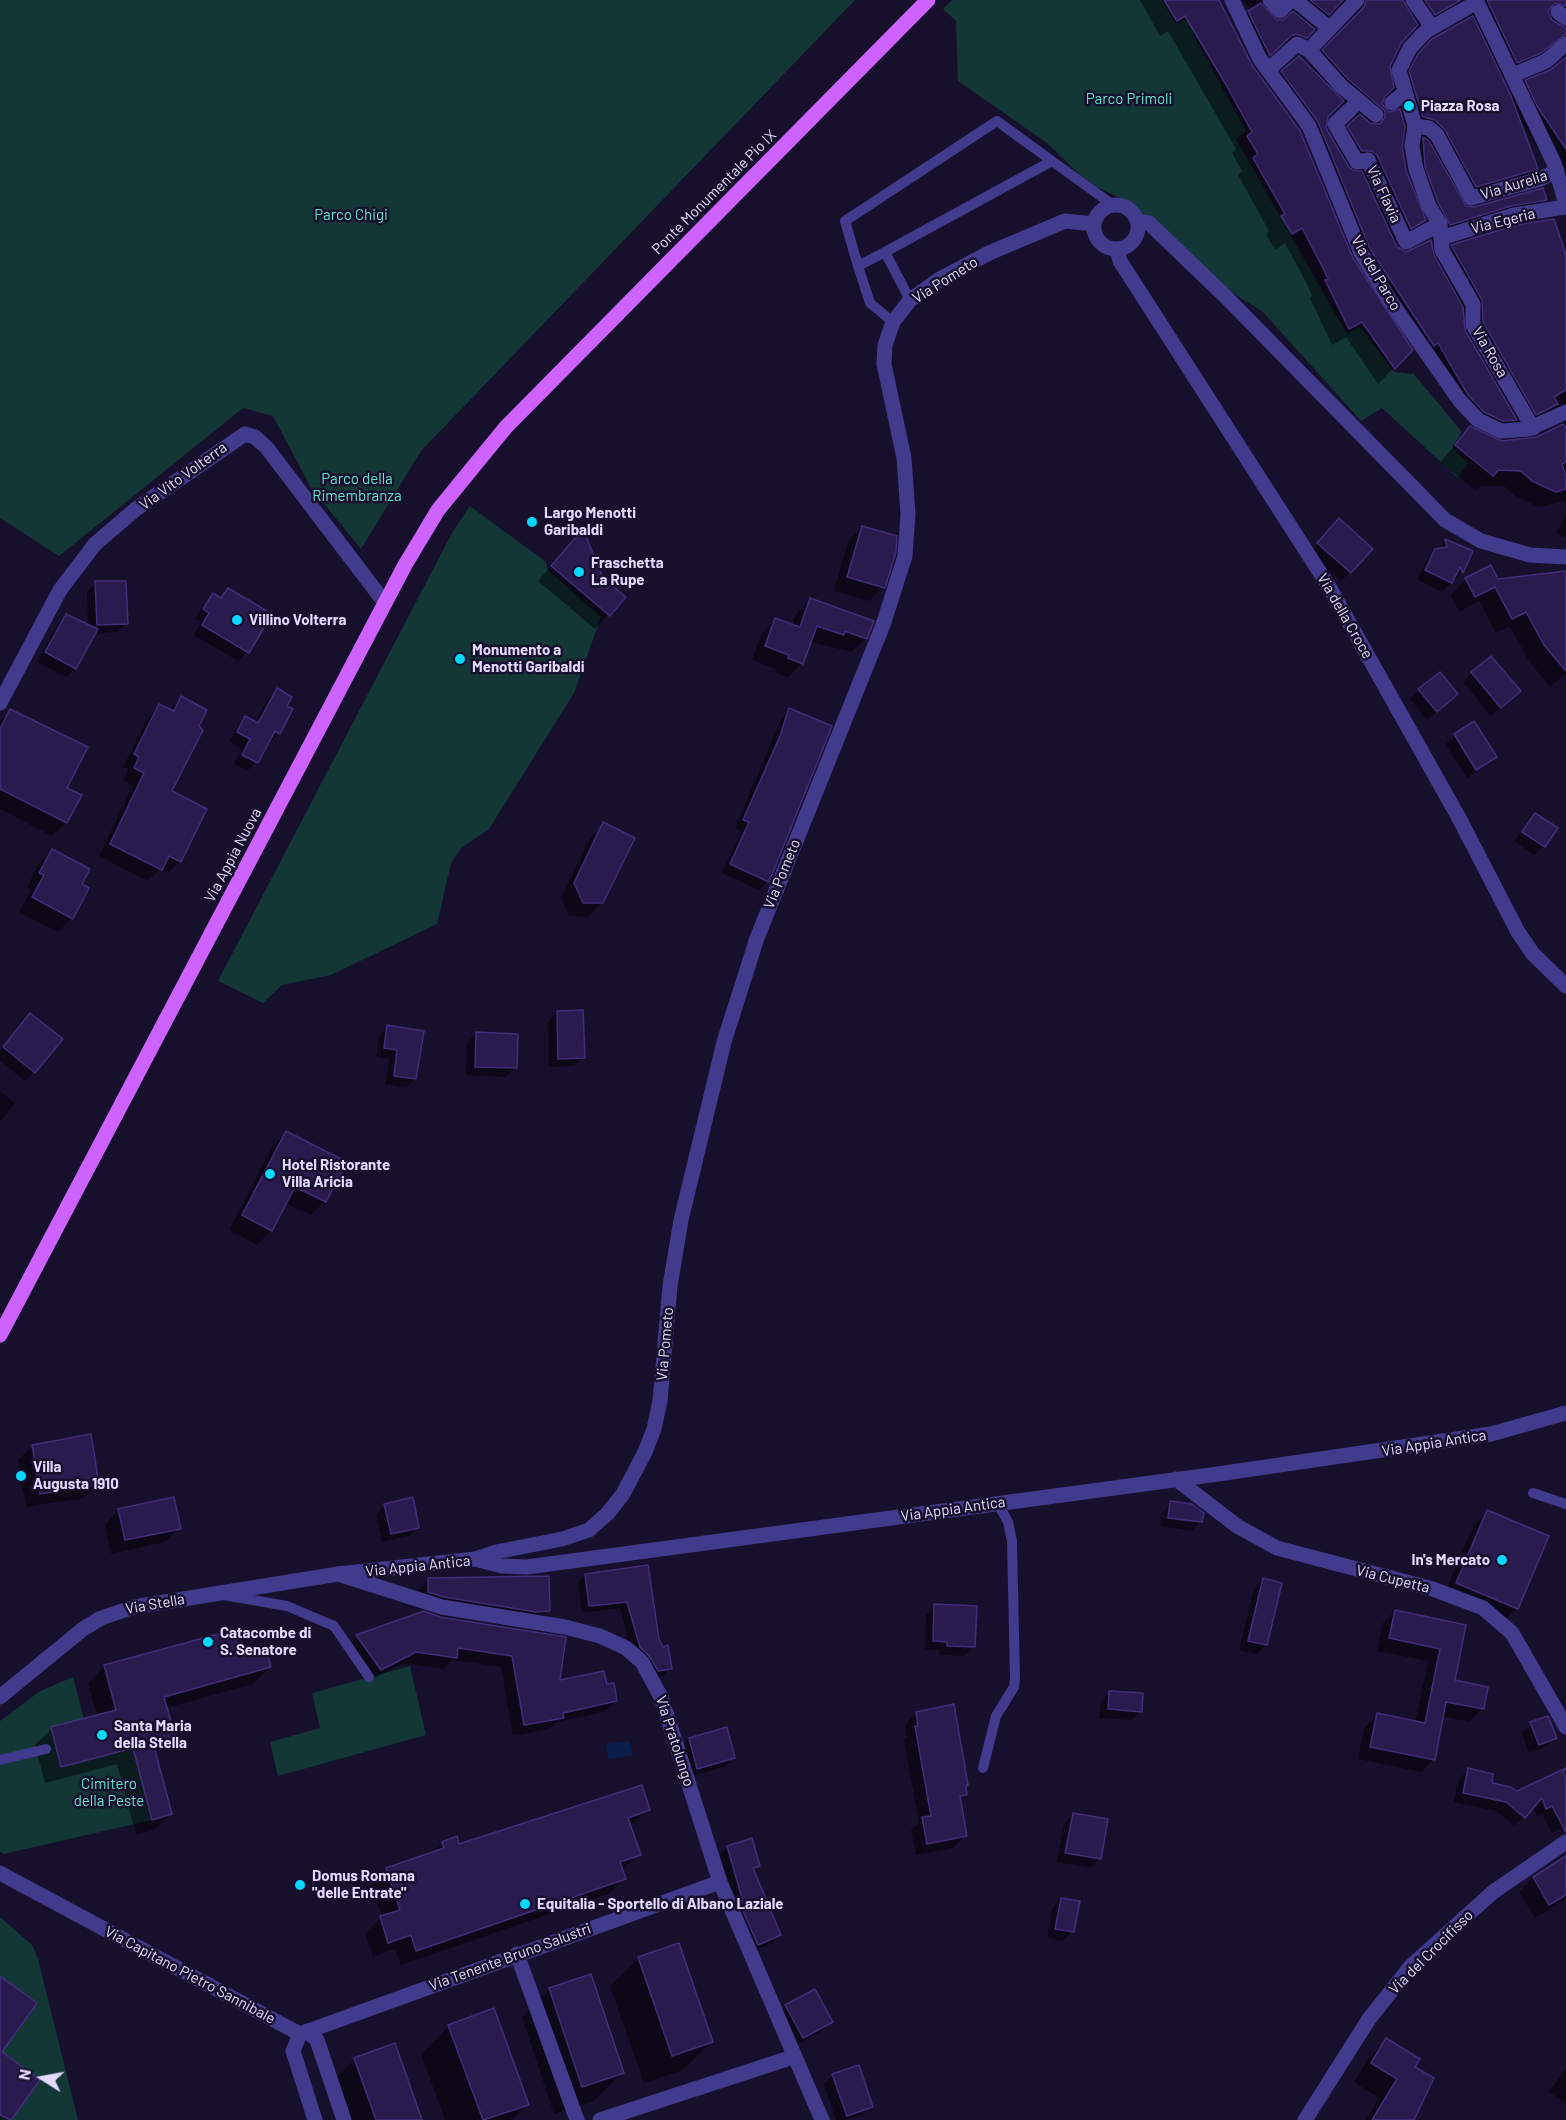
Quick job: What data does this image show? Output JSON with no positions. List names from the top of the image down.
{
  "streets": {
    "main road": ["Ponte Monumentale Pio IX", "Via Appia Nuova"],
    "street": [
      "Via Aurelia",
      "Via Flavia",
      "Via Egeria",
      "Via del Parco",
      "Via Pometo",
      "Via Rosa",
      "Via Vito Volterra",
      "Via della Croce",
      "Via Appia Antica",
      "Via Cupetta",
      "Via Stella",
      "Via Pratolungo",
      "Via del Crocifisso",
      "Via Tenente Bruno Salustri",
      "Via Capitano Pietro Sannibale"
    ]
  },
  "crossings": [
    ["Via Aurelia", "Via Rosa"],
    ["Ponte Monumentale Pio IX", "Via Appia Nuova"],
    ["Via Flavia", "Via Egeria"],
    ["Via Flavia", "Via Rosa"],
    ["Via Egeria", "Via Rosa"],
    ["Via del Parco", "Via Rosa"],
    ["Via Pometo", "Via della Croce"],
    ["Via Pometo", "Via Appia Antica"],
    ["Via Vito Volterra", "Via Appia Nuova"],
    ["Via Appia Antica", "Via Cupetta"],
    ["Via Appia Antica", "Via Stella"],
    ["Via Appia Antica", "Via Pratolungo"],
    ["Via Stella", "Via Pratolungo"],
    ["Via Pratolungo", "Via Tenente Bruno Salustri"],
    ["Via Tenente Bruno Salustri", "Via Capitano Pietro Sannibale"]
  ],
  "parks": [
    "Parco Primoli",
    "Parco Chigi",
    "Parco della Rimembranza",
    "Cimitero della Peste"
  ],
  "places": [
    "Piazza Rosa",
    "Largo Menotti Garibaldi",
    "Fraschetta La Rupe",
    "Villino Volterra",
    "Monumento a Menotti Garibaldi",
    "Hotel Ristorante Villa Aricia",
    "Villa Augusta 1910",
    "In's Mercato",
    "Catacombe di S. Senatore",
    "Santa Maria della Stella",
    "Domus Romana \"delle Entrate\"",
    "Equitalia - Sportello di Albano Laziale"
  ],
  "north": "left"
}
